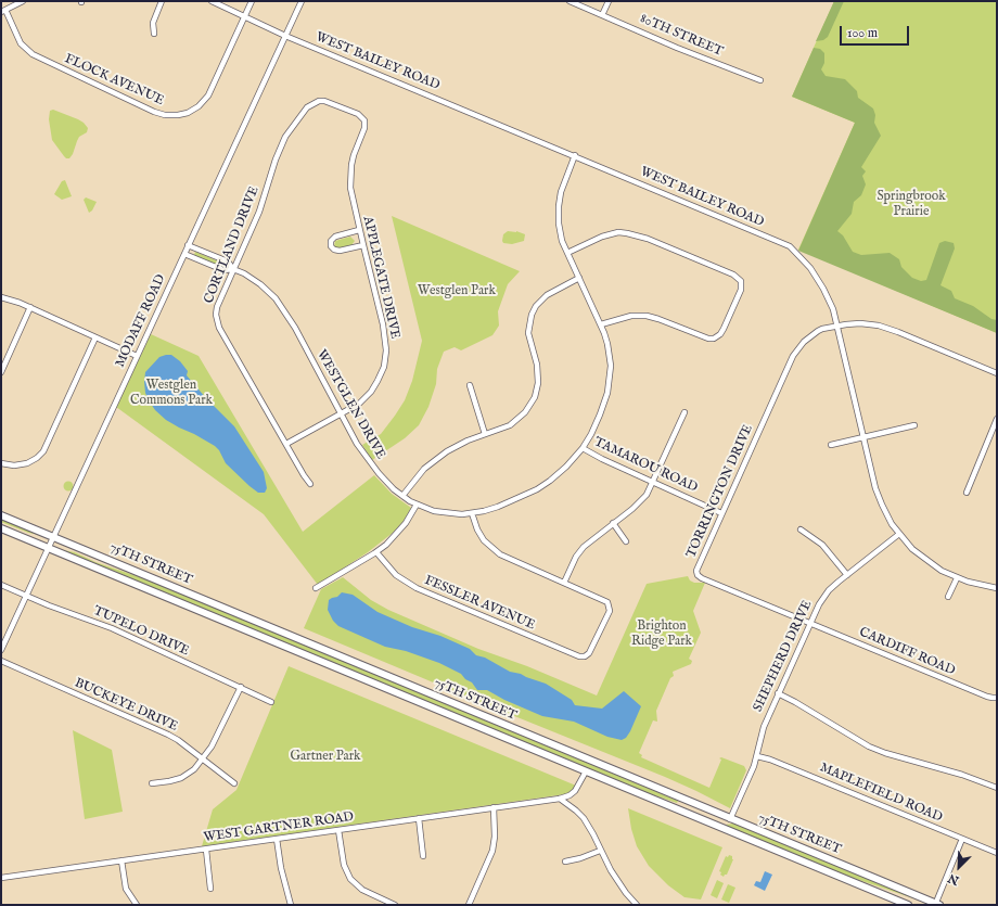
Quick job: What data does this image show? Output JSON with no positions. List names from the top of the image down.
{
  "streets": {
    "main road": ["75TH STREET"],
    "street": [
      "80TH STREET",
      "WEST BAILEY ROAD",
      "FLOCK AVENUE",
      "CORTLAND DRIVE",
      "APPLEGATE DRIVE",
      "MODAFF ROAD",
      "WESTGLEN DRIVE",
      "TAMAROU ROAD",
      "TORRINGTON DRIVE",
      "FESSLER AVENUE",
      "TUPELO DRIVE",
      "CARDIFF ROAD",
      "SHEPHERD DRIVE",
      "BUCKEYE DRIVE",
      "MAPLEFIELD ROAD",
      "WEST GARTNER ROAD"
    ]
  },
  "crossings": [
    ["WEST BAILEY ROAD", "FLOCK AVENUE"],
    ["WEST BAILEY ROAD", "MODAFF ROAD"],
    ["WEST BAILEY ROAD", "WESTGLEN DRIVE"],
    ["WEST BAILEY ROAD", "TORRINGTON DRIVE"],
    ["WEST BAILEY ROAD", "SHEPHERD DRIVE"],
    ["CORTLAND DRIVE", "APPLEGATE DRIVE"],
    ["CORTLAND DRIVE", "WESTGLEN DRIVE"],
    ["APPLEGATE DRIVE", "WESTGLEN DRIVE"],
    ["MODAFF ROAD", "WESTGLEN DRIVE"],
    ["MODAFF ROAD", "75TH STREET"],
    ["MODAFF ROAD", "TUPELO DRIVE"],
    ["WESTGLEN DRIVE", "TAMAROU ROAD"],
    ["TAMAROU ROAD", "TORRINGTON DRIVE"],
    ["TORRINGTON DRIVE", "CARDIFF ROAD"],
    ["TORRINGTON DRIVE", "SHEPHERD DRIVE"],
    ["75TH STREET", "SHEPHERD DRIVE"],
    ["75TH STREET", "WEST GARTNER ROAD"],
    ["CARDIFF ROAD", "SHEPHERD DRIVE"],
    ["SHEPHERD DRIVE", "MAPLEFIELD ROAD"]
  ],
  "parks": [
    "Springbrook Prairie",
    "Westglen Park",
    "Westglen Commons Park",
    "Brighton Ridge Park",
    "Gartner Park"
  ],
  "scale_bar": "100 m",
  "north": "bottom left"
}
